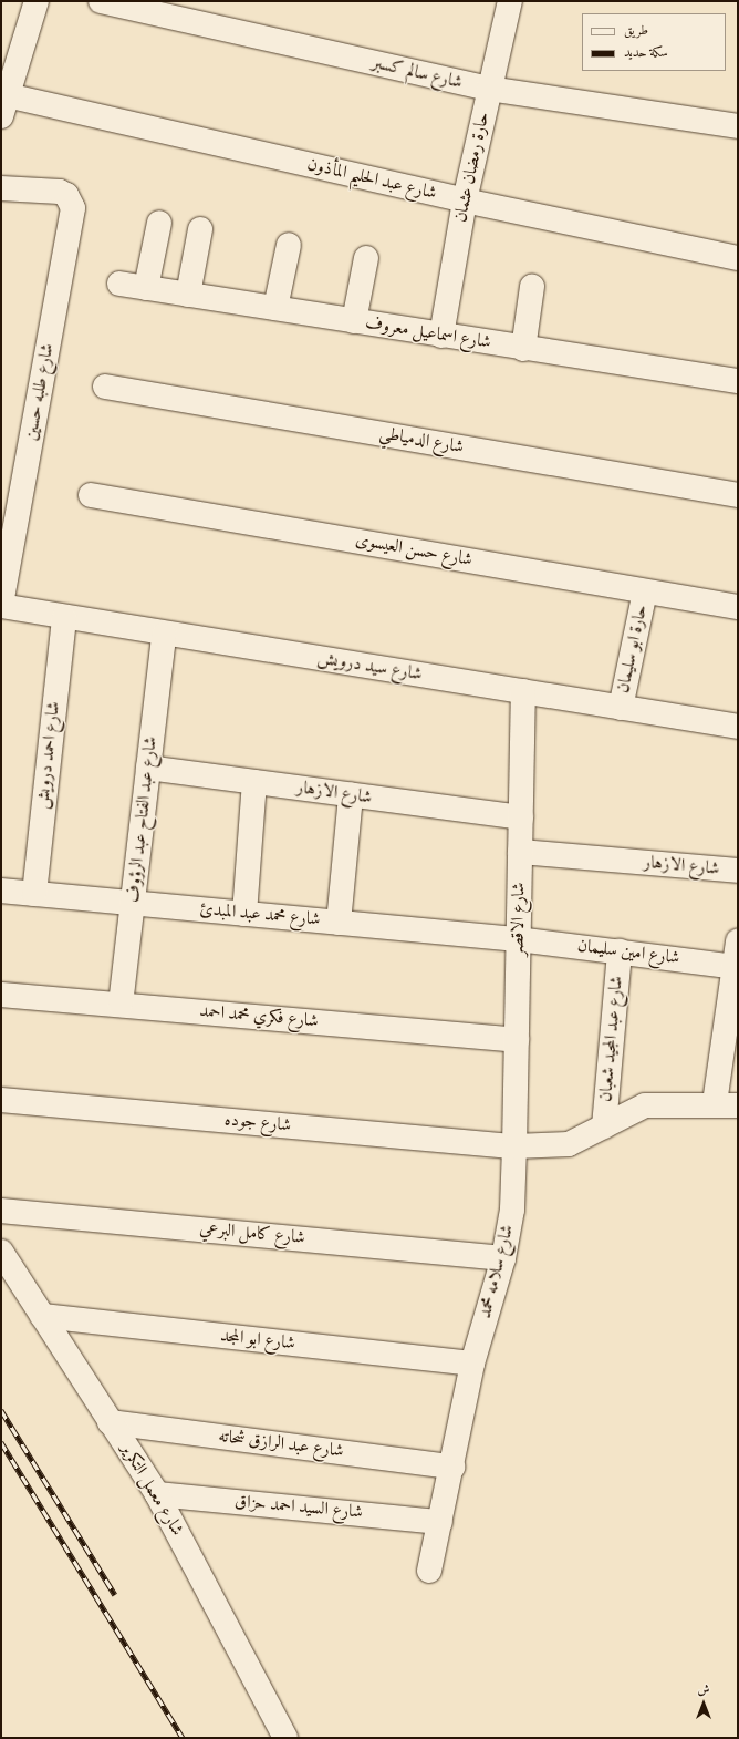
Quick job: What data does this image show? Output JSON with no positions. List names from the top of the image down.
{
  "streets": {
    "street": [
      "شارع سالم كسبر",
      "حارة رمضان عثمان",
      "شارع عبد الحليم المأذون",
      "شارع اسماعيل معروف",
      "شارع طلبه حسين",
      "شارع الدمياطي",
      "شارع حسن العيسوى",
      "حارة ابو سليمان",
      "شارع سيد درويش",
      "شارع احمد درويش",
      "شارع الازهار",
      "شارع عبد الفتاح عبد الرؤوف",
      "شارع محمد عبد المبدئ",
      "شارع الاقصر",
      "شارع امين سليمان",
      "شارع فكري محمد احمد",
      "شارع عبد المجيد شعبان",
      "شارع جوده",
      "شارع كامل البرعي",
      "شارع سلامه محمد",
      "شارع ابو المجد",
      "شارع عبد الرازق شحاته",
      "شارع معمل التكرير",
      "شارع السيد احمد حزاق"
    ]
  },
  "crossings": [
    ["شارع سالم كسبر", "حارة رمضان عثمان"],
    ["حارة رمضان عثمان", "شارع عبد الحليم المأذون"],
    ["حارة رمضان عثمان", "شارع اسماعيل معروف"],
    ["شارع طلبه حسين", "شارع سيد درويش"],
    ["شارع حسن العيسوى", "حارة ابو سليمان"],
    ["حارة ابو سليمان", "شارع سيد درويش"],
    ["شارع سيد درويش", "شارع احمد درويش"],
    ["شارع سيد درويش", "شارع عبد الفتاح عبد الرؤوف"],
    ["شارع سيد درويش", "شارع الاقصر"],
    ["شارع احمد درويش", "شارع محمد عبد المبدئ"],
    ["شارع الازهار", "شارع عبد الفتاح عبد الرؤوف"],
    ["شارع الازهار", "شارع الاقصر"],
    ["شارع عبد الفتاح عبد الرؤوف", "شارع محمد عبد المبدئ"],
    ["شارع عبد الفتاح عبد الرؤوف", "شارع فكري محمد احمد"],
    ["شارع محمد عبد المبدئ", "شارع الاقصر"],
    ["شارع محمد عبد المبدئ", "شارع امين سليمان"],
    ["شارع الاقصر", "شارع امين سليمان"],
    ["شارع الاقصر", "شارع فكري محمد احمد"],
    ["شارع الاقصر", "شارع جوده"],
    ["شارع الاقصر", "شارع سلامه محمد"],
    ["شارع امين سليمان", "شارع عبد المجيد شعبان"],
    ["شارع جوده", "شارع سلامه محمد"],
    ["شارع كامل البرعي", "شارع سلامه محمد"],
    ["شارع سلامه محمد", "شارع ابو المجد"],
    ["شارع سلامه محمد", "شارع عبد الرازق شحاته"],
    ["شارع سلامه محمد", "شارع السيد احمد حزاق"],
    ["شارع ابو المجد", "شارع معمل التكرير"],
    ["شارع عبد الرازق شحاته", "شارع معمل التكرير"],
    ["شارع معمل التكرير", "شارع السيد احمد حزاق"]
  ],
  "legend": ["طريق", "سكة حديد"],
  "north": "top"
}
